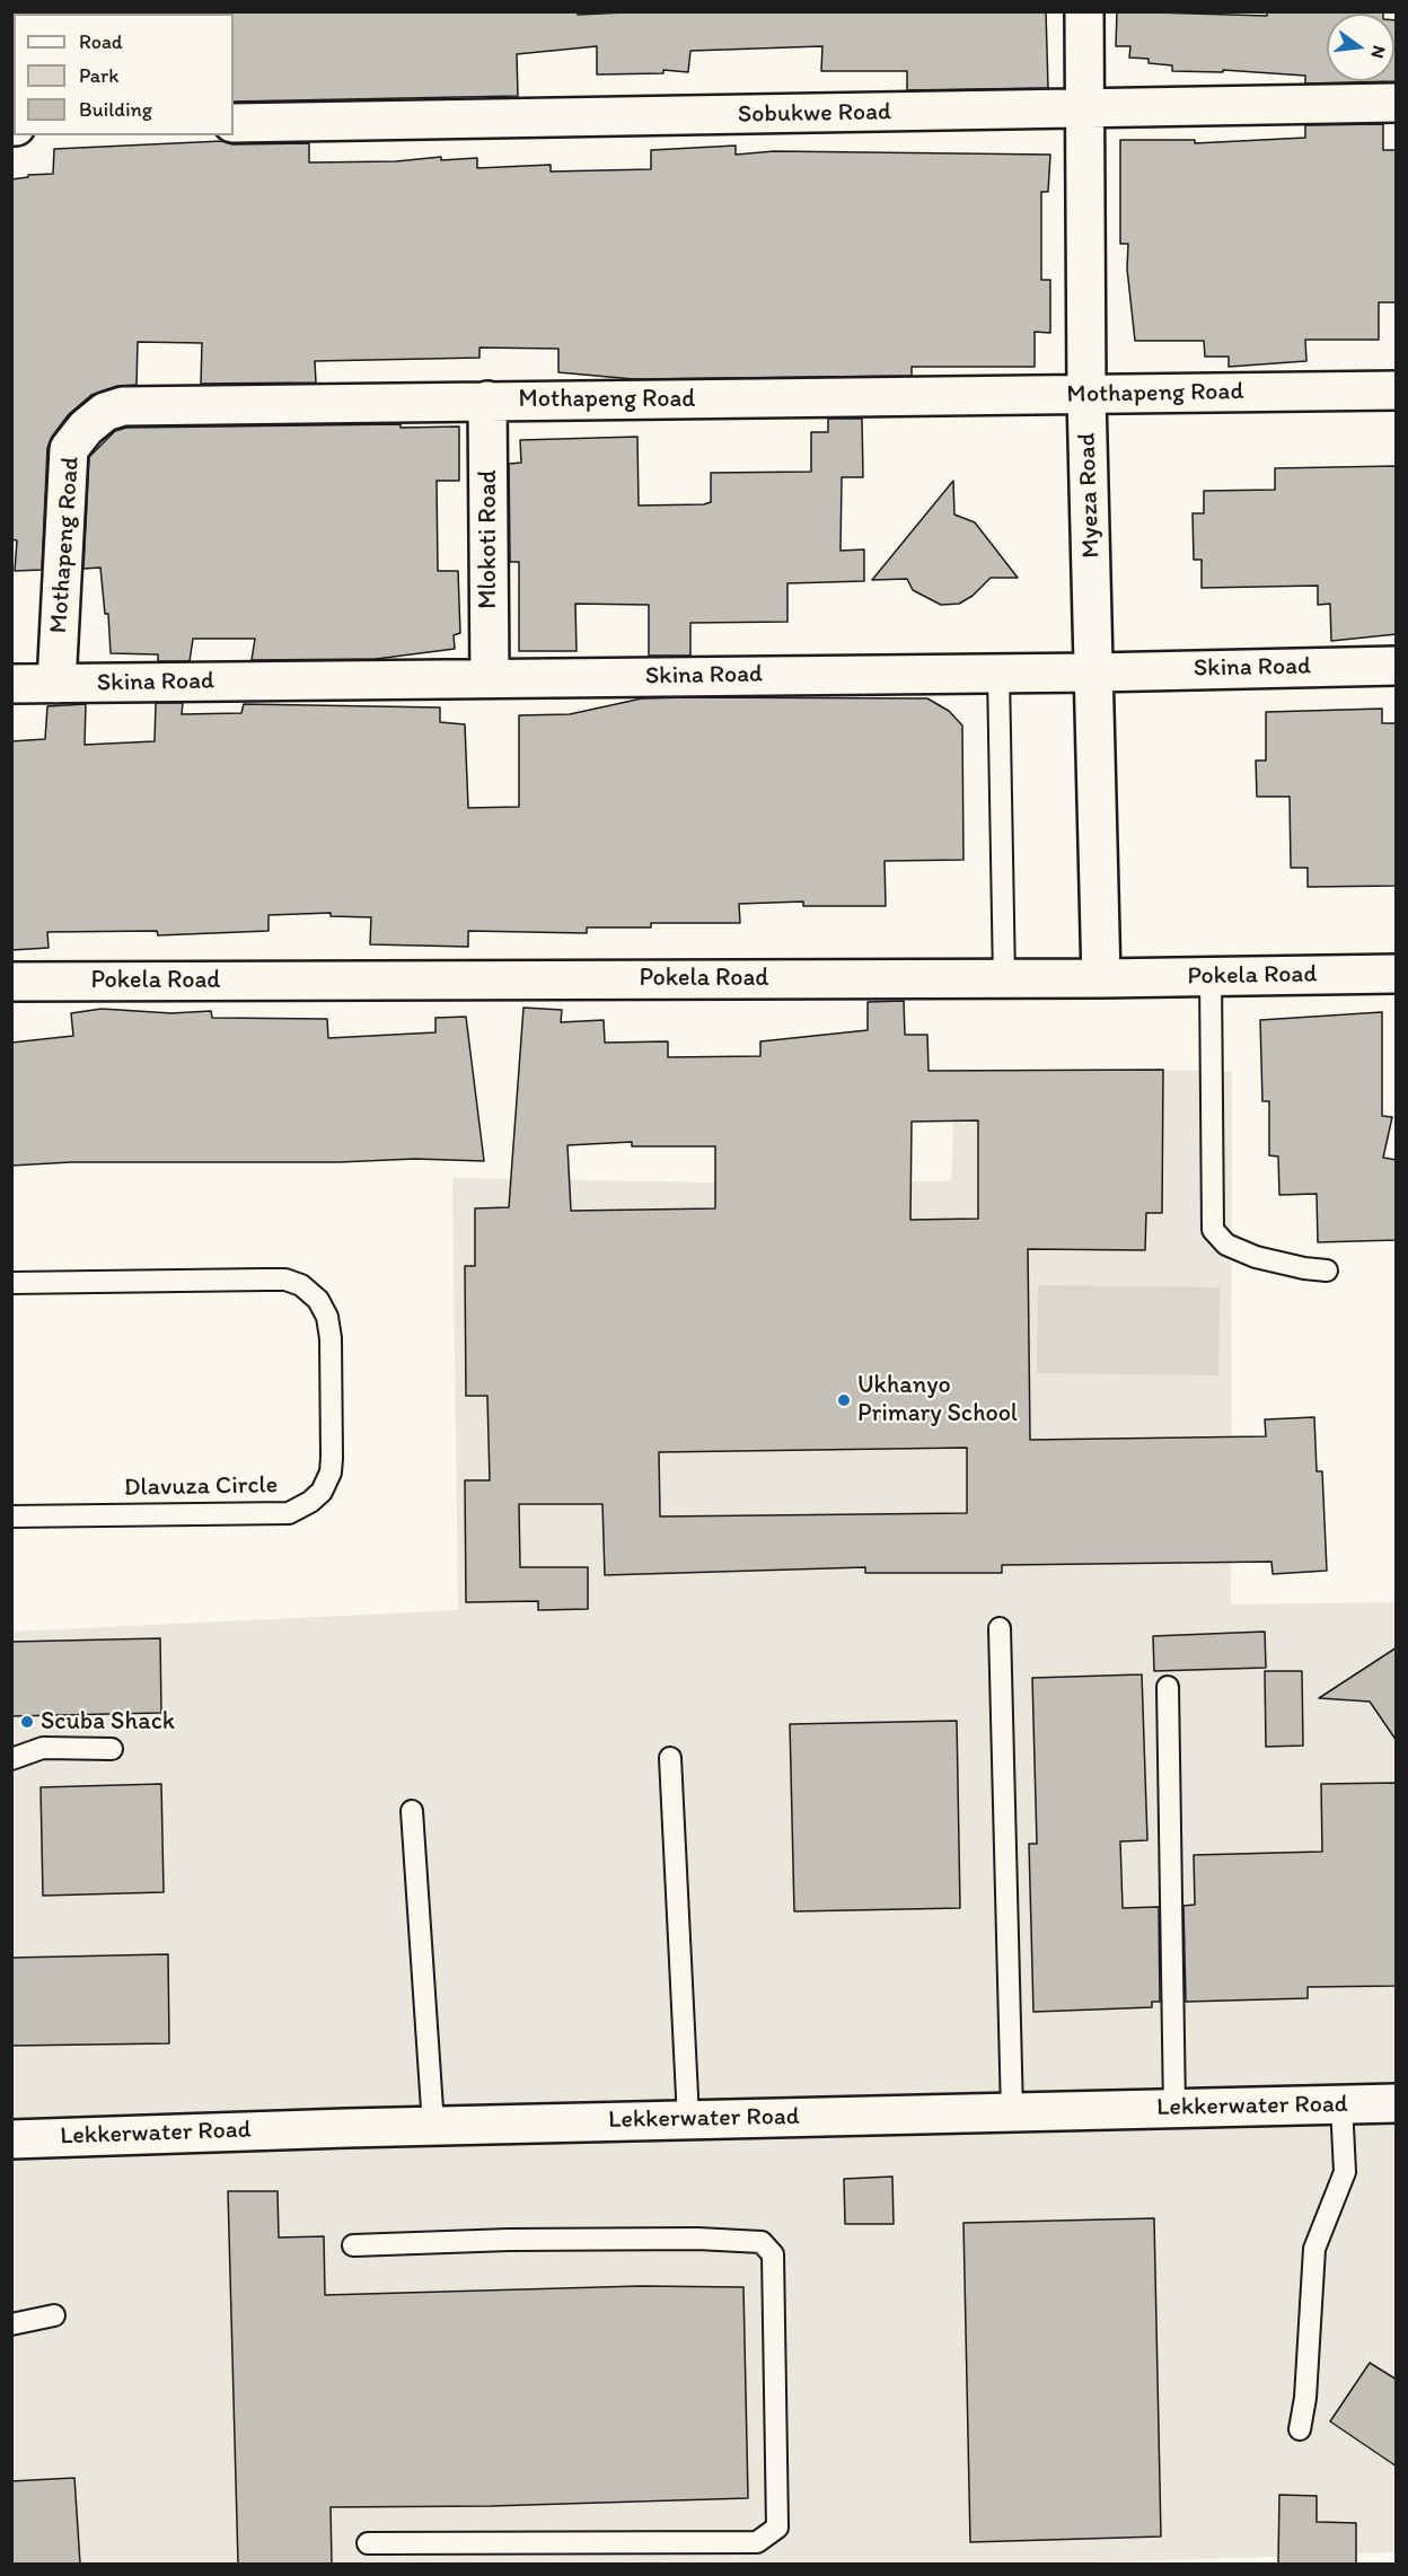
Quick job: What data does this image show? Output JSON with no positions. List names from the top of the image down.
{
  "streets": {
    "street": [
      "Sobukwe Road",
      "Mothapeng Road",
      "Myeza Road",
      "Mlokoti Road",
      "Skina Road",
      "Pokela Road",
      "Lekkerwater Road"
    ],
    "lane": ["Dlavuza Circle"]
  },
  "crossings": [
    ["Sobukwe Road", "Myeza Road"],
    ["Mothapeng Road", "Myeza Road"],
    ["Mothapeng Road", "Mlokoti Road"],
    ["Mothapeng Road", "Skina Road"],
    ["Myeza Road", "Skina Road"],
    ["Myeza Road", "Pokela Road"],
    ["Mlokoti Road", "Skina Road"]
  ],
  "places": ["Ukhanyo Primary School", "Scuba Shack"],
  "legend": ["Road", "Park", "Building"],
  "north": "right"
}
